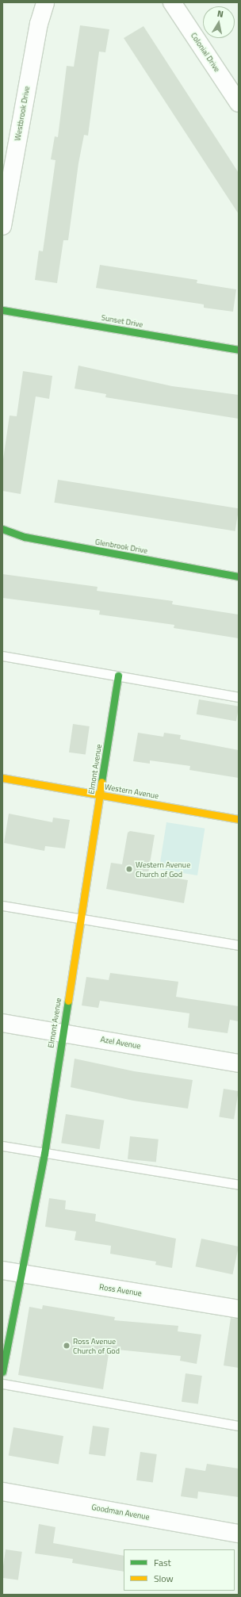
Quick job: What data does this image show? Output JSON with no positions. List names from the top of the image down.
{
  "streets": {
    "street": [
      "Colonial Drive",
      "Westbrook Drive",
      "Sunset Drive",
      "Glenbrook Drive",
      "Elmont Avenue",
      "Western Avenue",
      "Azel Avenue",
      "Ross Avenue",
      "Goodman Avenue"
    ]
  },
  "crossings": [
    ["Elmont Avenue", "Western Avenue"],
    ["Elmont Avenue", "Azel Avenue"],
    ["Elmont Avenue", "Ross Avenue"]
  ],
  "places": ["Western Avenue Church of God", "Ross Avenue Church of God"],
  "legend": ["Fast", "Slow"],
  "north": "top"
}
